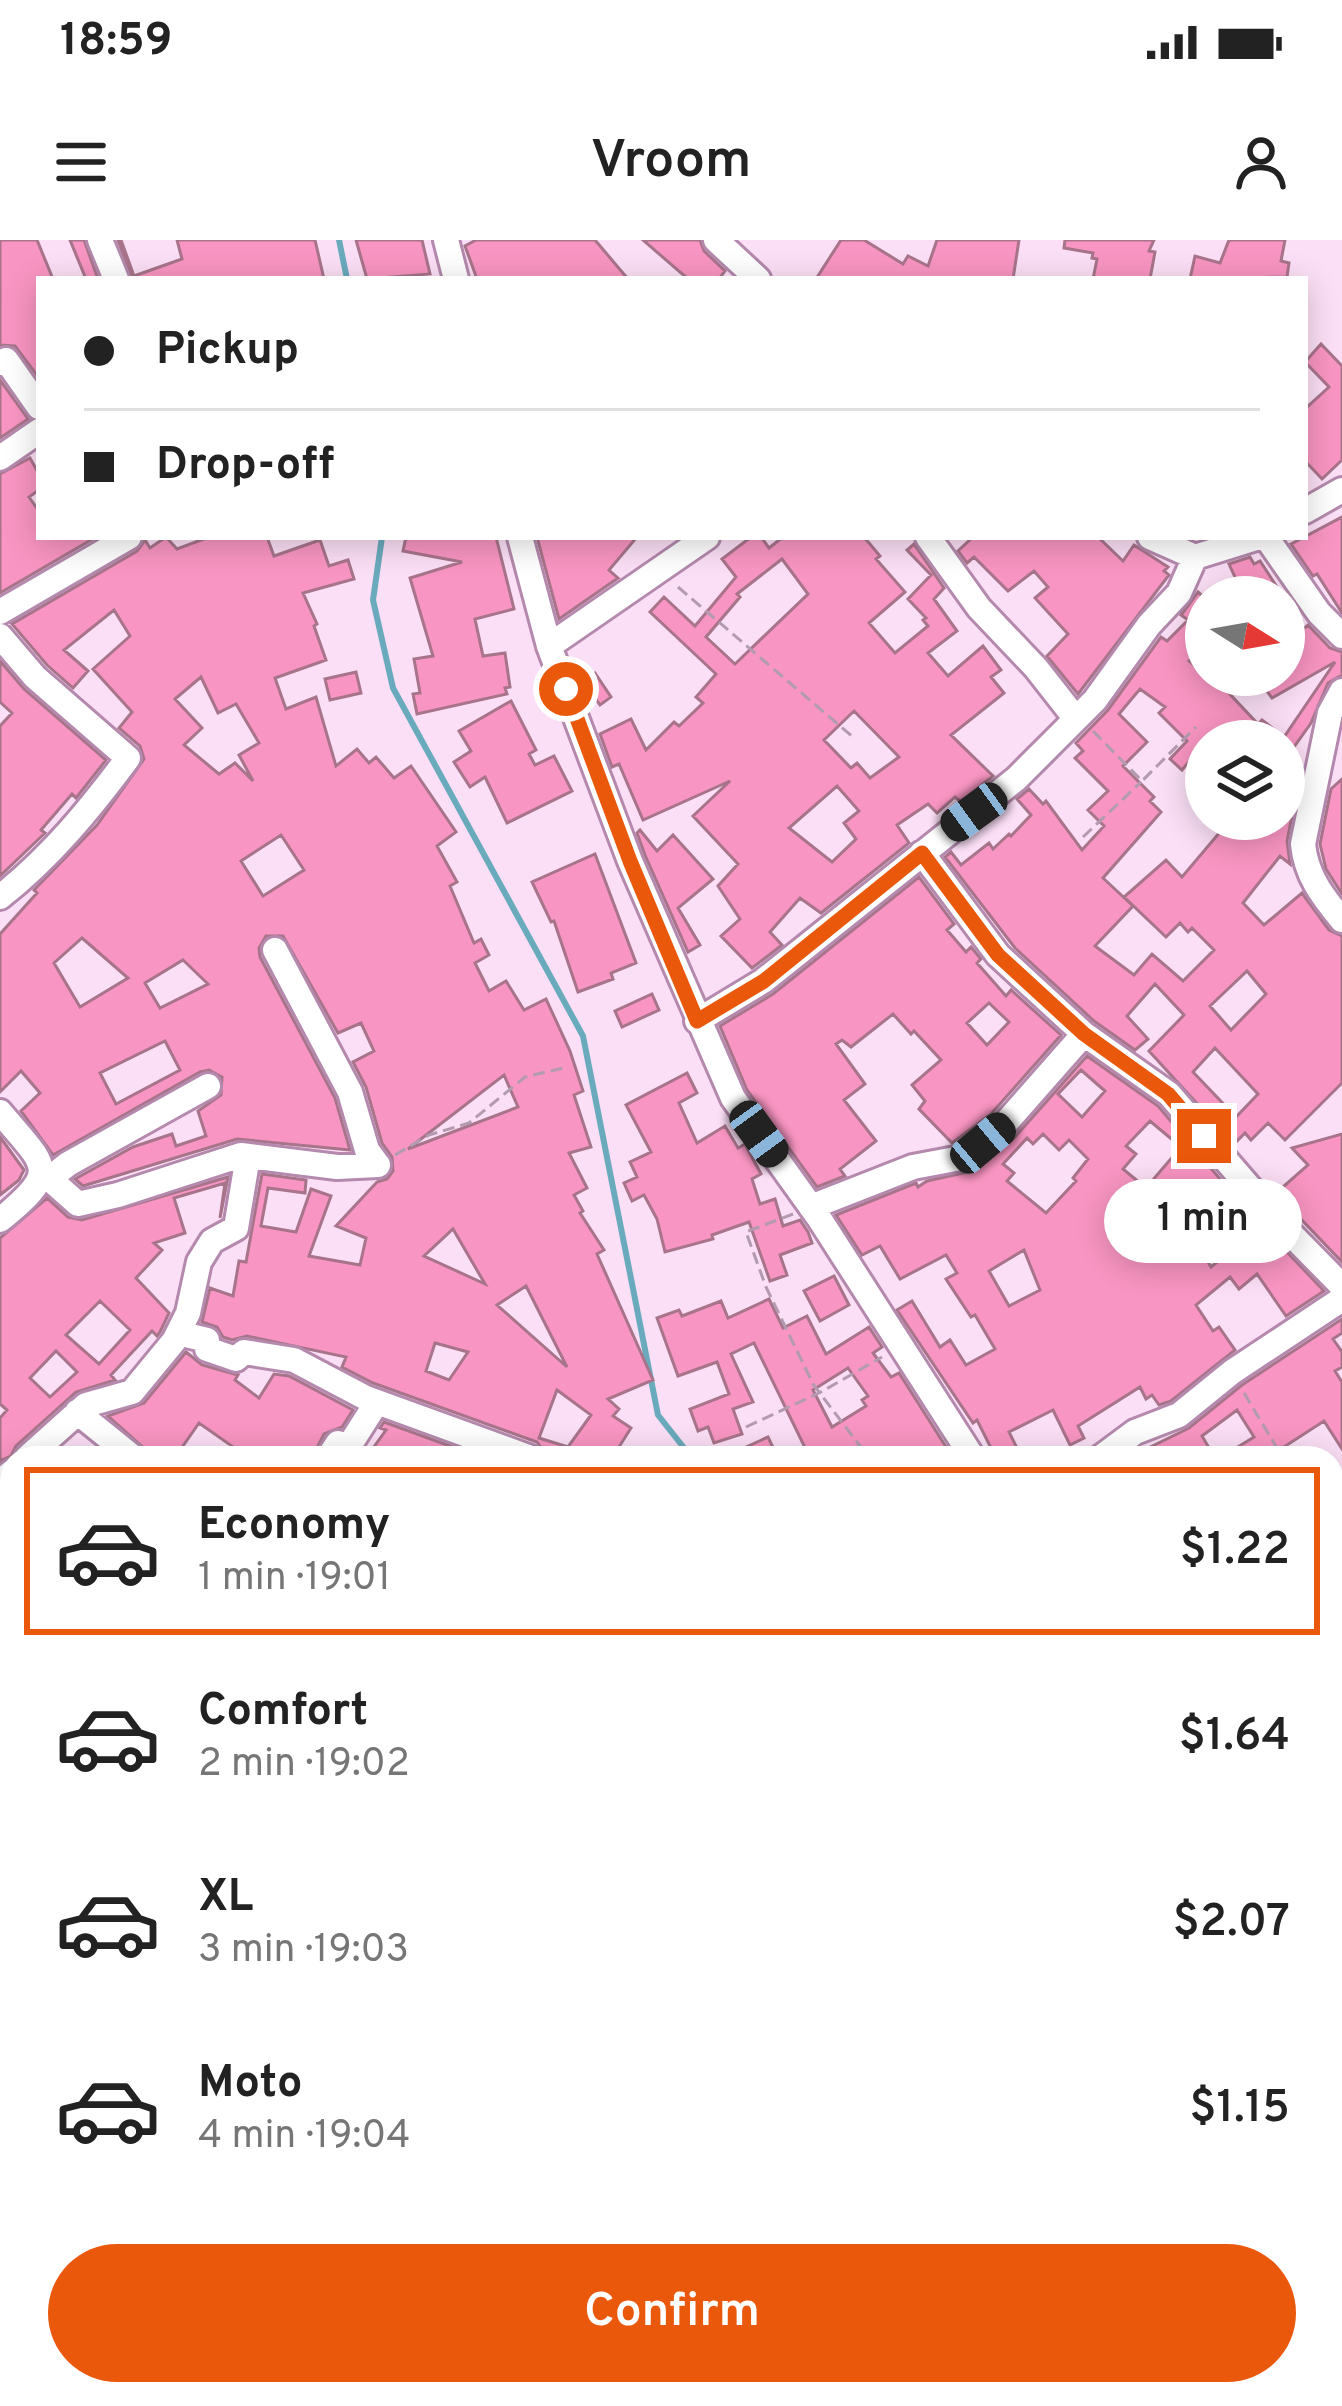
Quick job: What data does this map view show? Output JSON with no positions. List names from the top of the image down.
{
  "north": "right",
  "page": {
    "status": "18:59",
    "header": "Vroom",
    "banner": ["Pickup", "Drop-off"],
    "bubble": "1 min",
    "list": [
      {
        "name": "Economy",
        "note": "1 min · 19:01",
        "value": "$1.22"
      },
      {
        "name": "Comfort",
        "note": "2 min · 19:02",
        "value": "$1.64"
      },
      {
        "name": "XL",
        "note": "3 min · 19:03",
        "value": "$2.07"
      },
      {
        "name": "Moto",
        "note": "4 min · 19:04",
        "value": "$1.15"
      }
    ],
    "buttons": "Confirm"
  }
}
